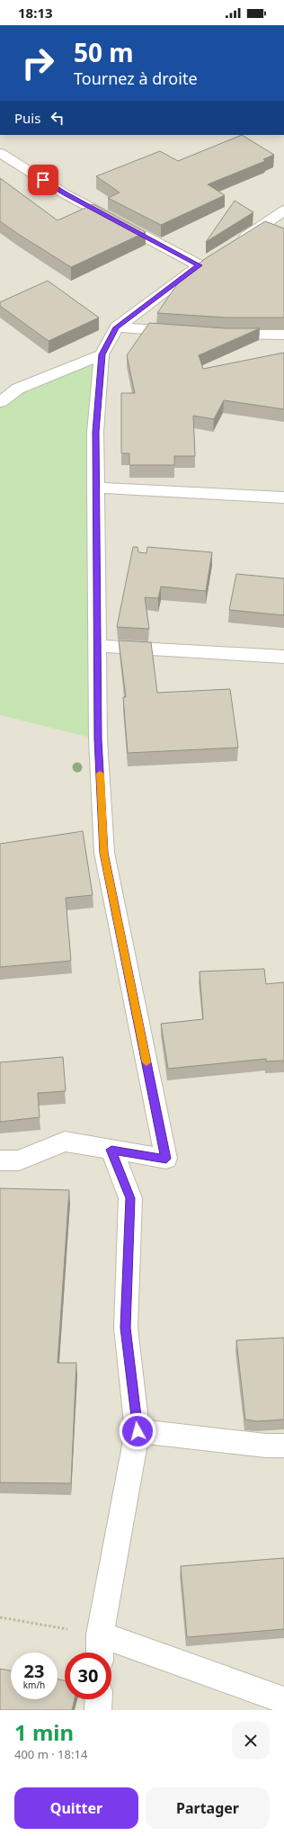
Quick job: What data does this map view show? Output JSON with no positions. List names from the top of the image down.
{
  "page": {
    "status": "18:13",
    "turn": ["50 m", "Tournez à droite"],
    "then": "Puis",
    "speed": "23 km/h",
    "limit": "30",
    "heading": ["1 min", "400 m · 18:14"],
    "buttons": ["Quitter", "Partager"]
  }
}
